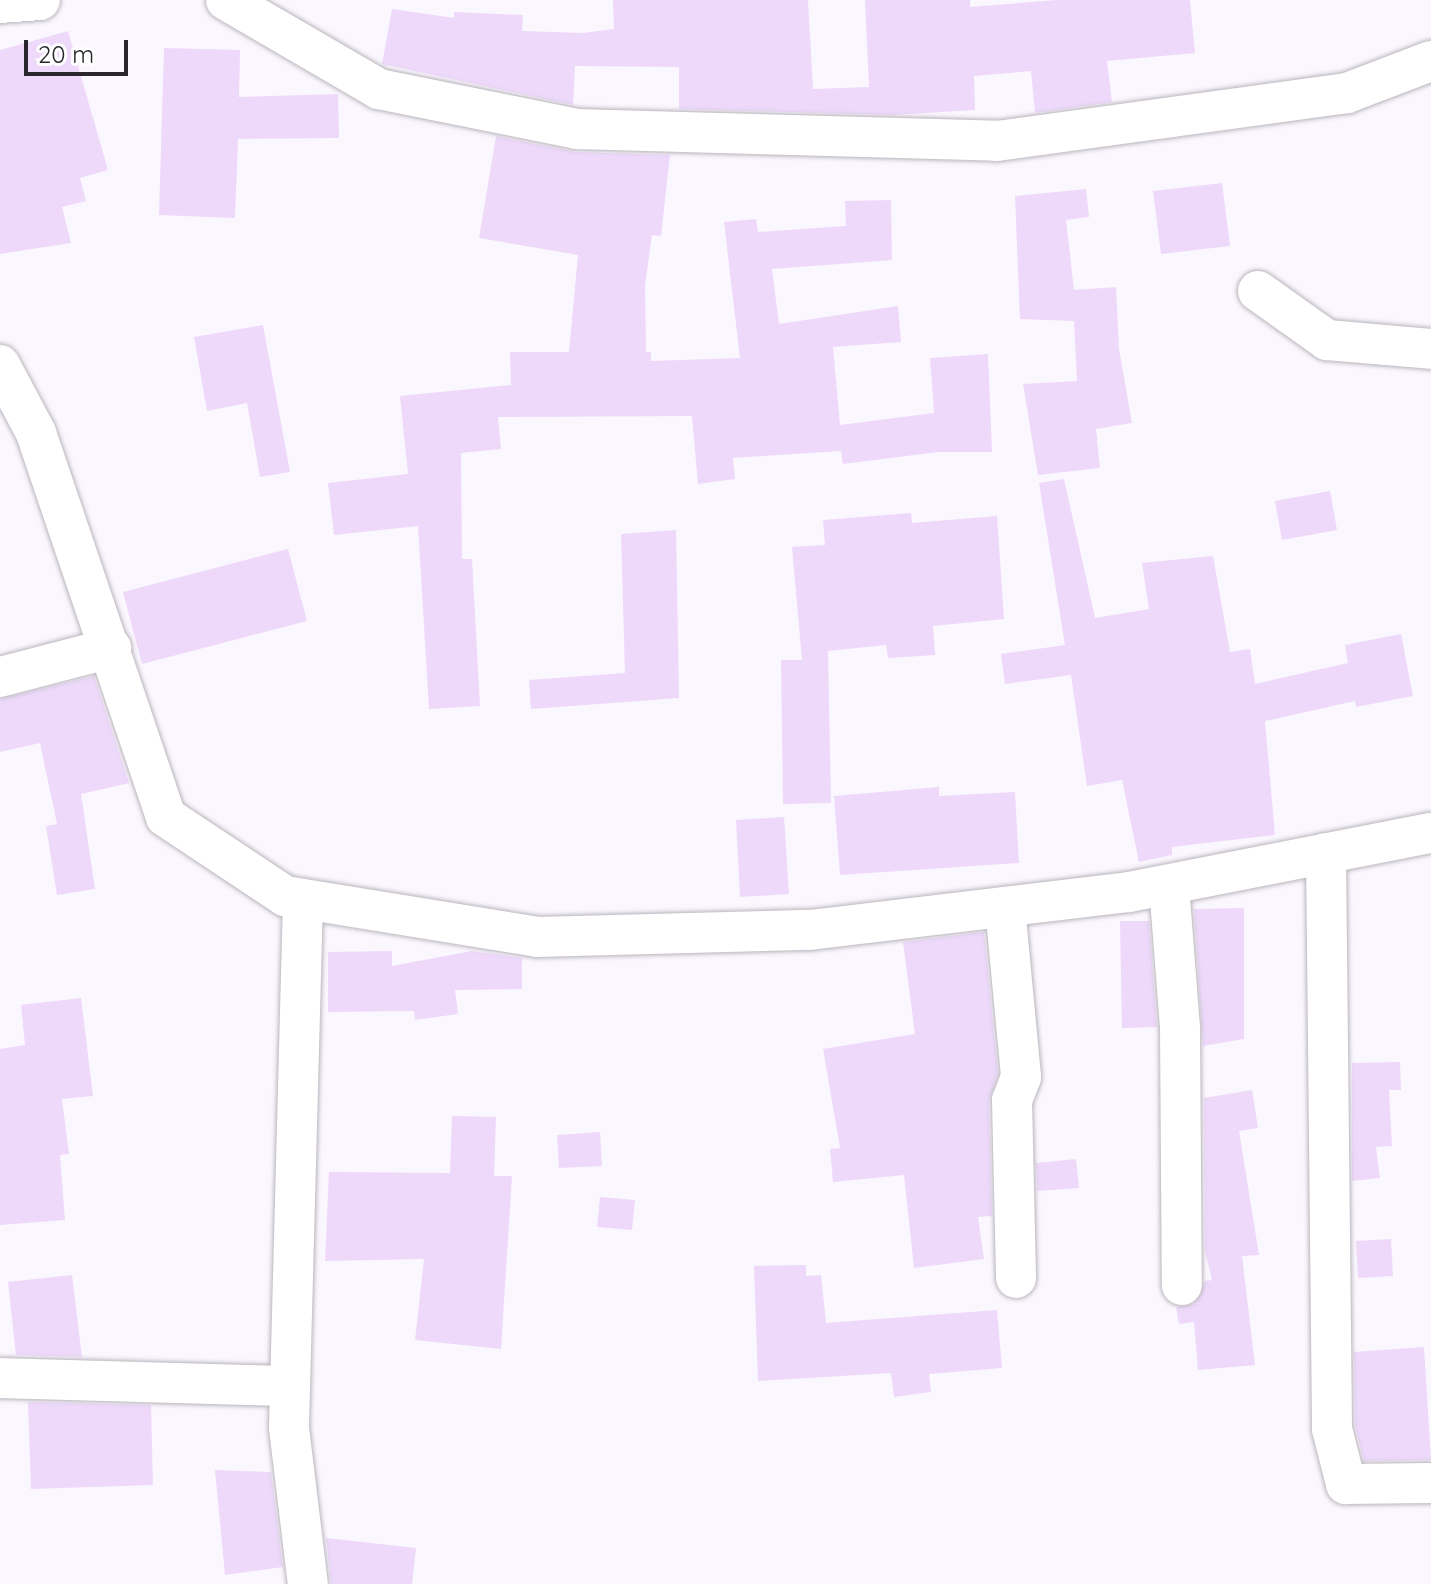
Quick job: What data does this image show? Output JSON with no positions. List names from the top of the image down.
{
  "scale_bar": "20 m"
}
